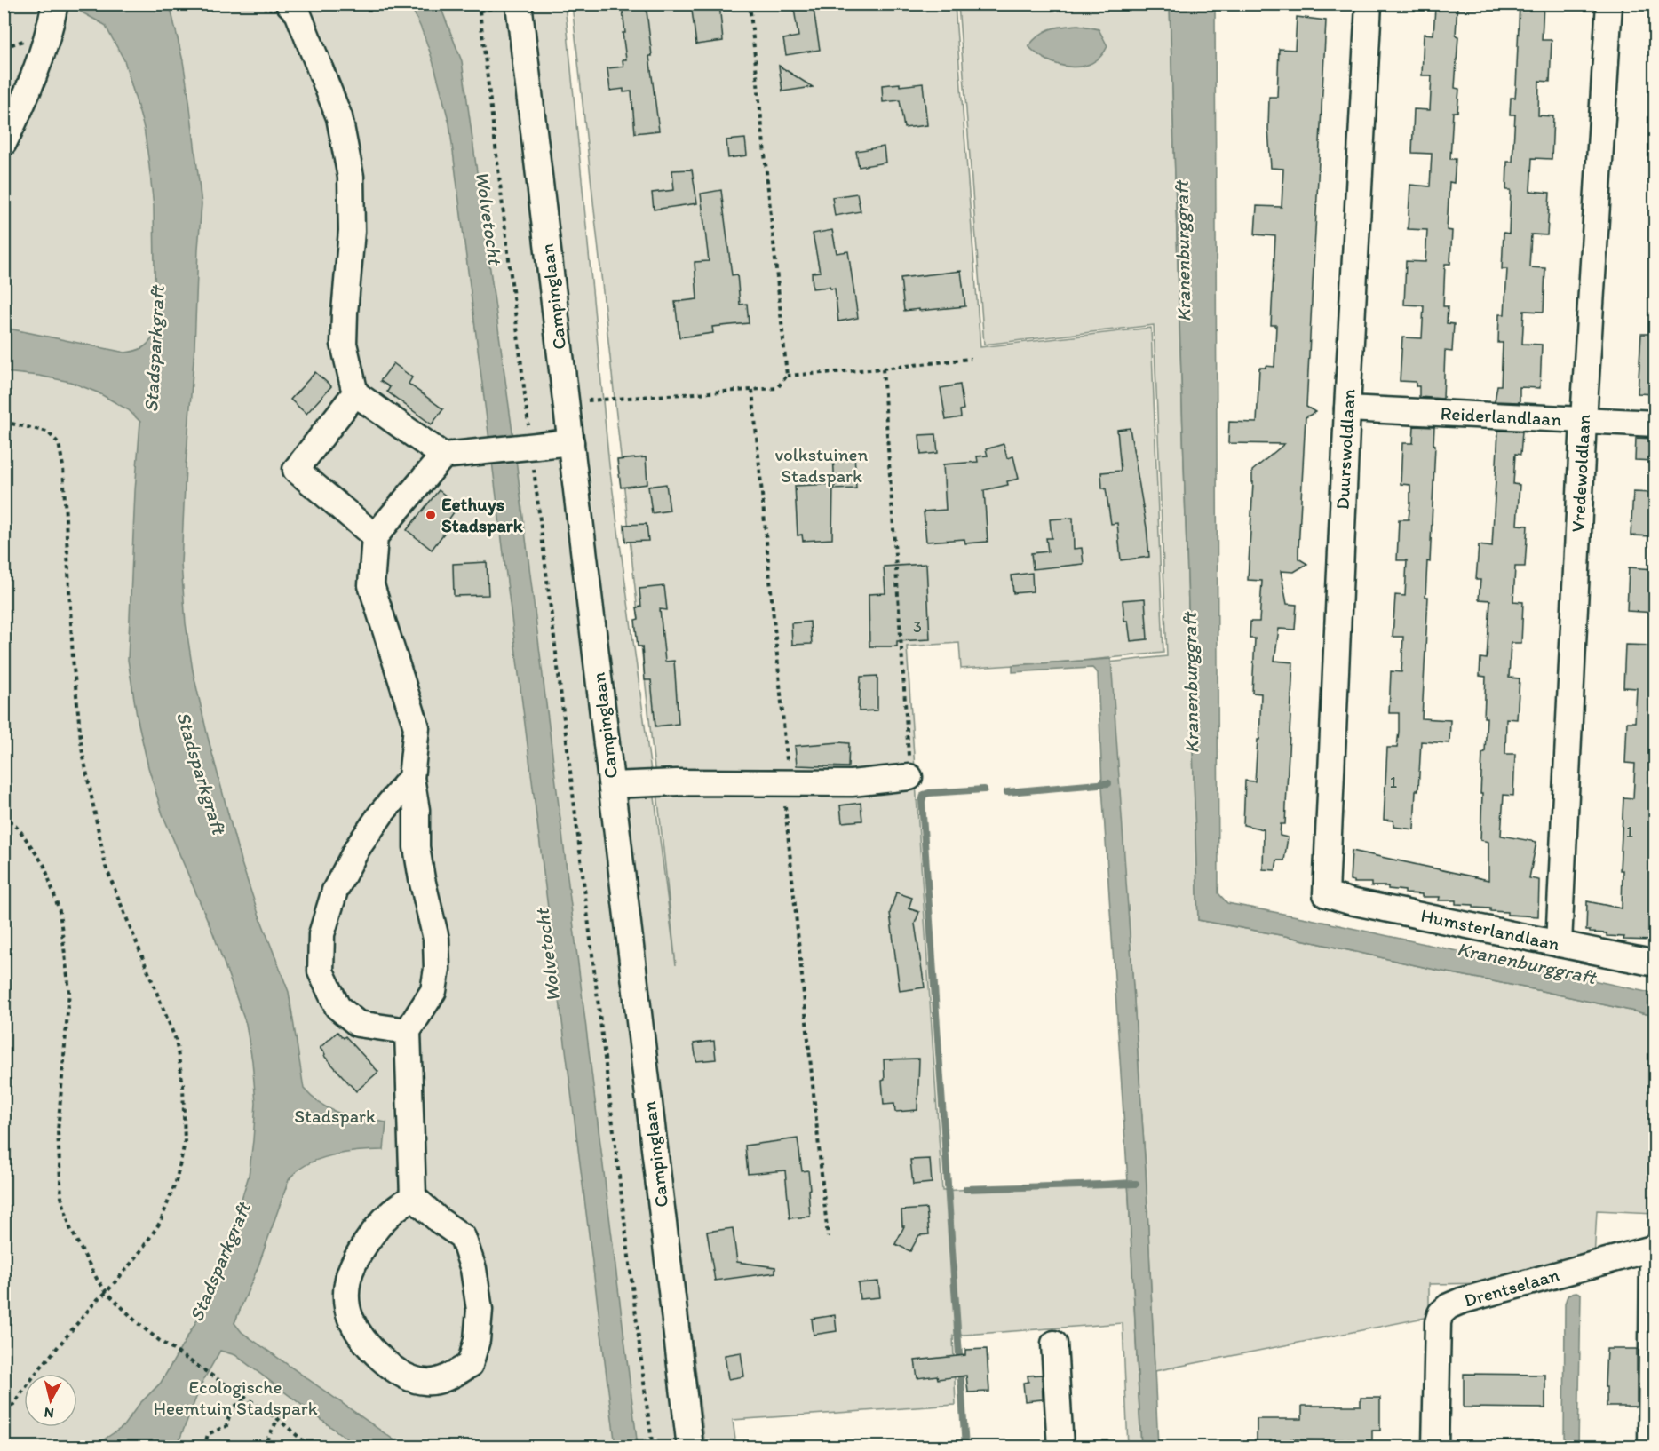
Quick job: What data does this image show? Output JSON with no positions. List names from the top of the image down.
{
  "streets": {
    "street": [
      "Campinglaan",
      "Reiderlandlaan",
      "Duurswoldlaan",
      "Vredewoldlaan",
      "Humsterlandlaan",
      "Drentselaan"
    ]
  },
  "crossings": [
    ["Reiderlandlaan", "Duurswoldlaan"],
    ["Reiderlandlaan", "Vredewoldlaan"],
    ["Duurswoldlaan", "Humsterlandlaan"],
    ["Vredewoldlaan", "Humsterlandlaan"]
  ],
  "water": ["Wolvetocht", "Kranenburggraft", "Stadsparkgraft"],
  "parks": ["volkstuinen Stadspark", "Stadspark", "Ecologische Heemtuin Stadspark"],
  "places": ["Eethuys Stadspark"],
  "house_numbers": ["3", "1", "1"],
  "north": "bottom"
}
